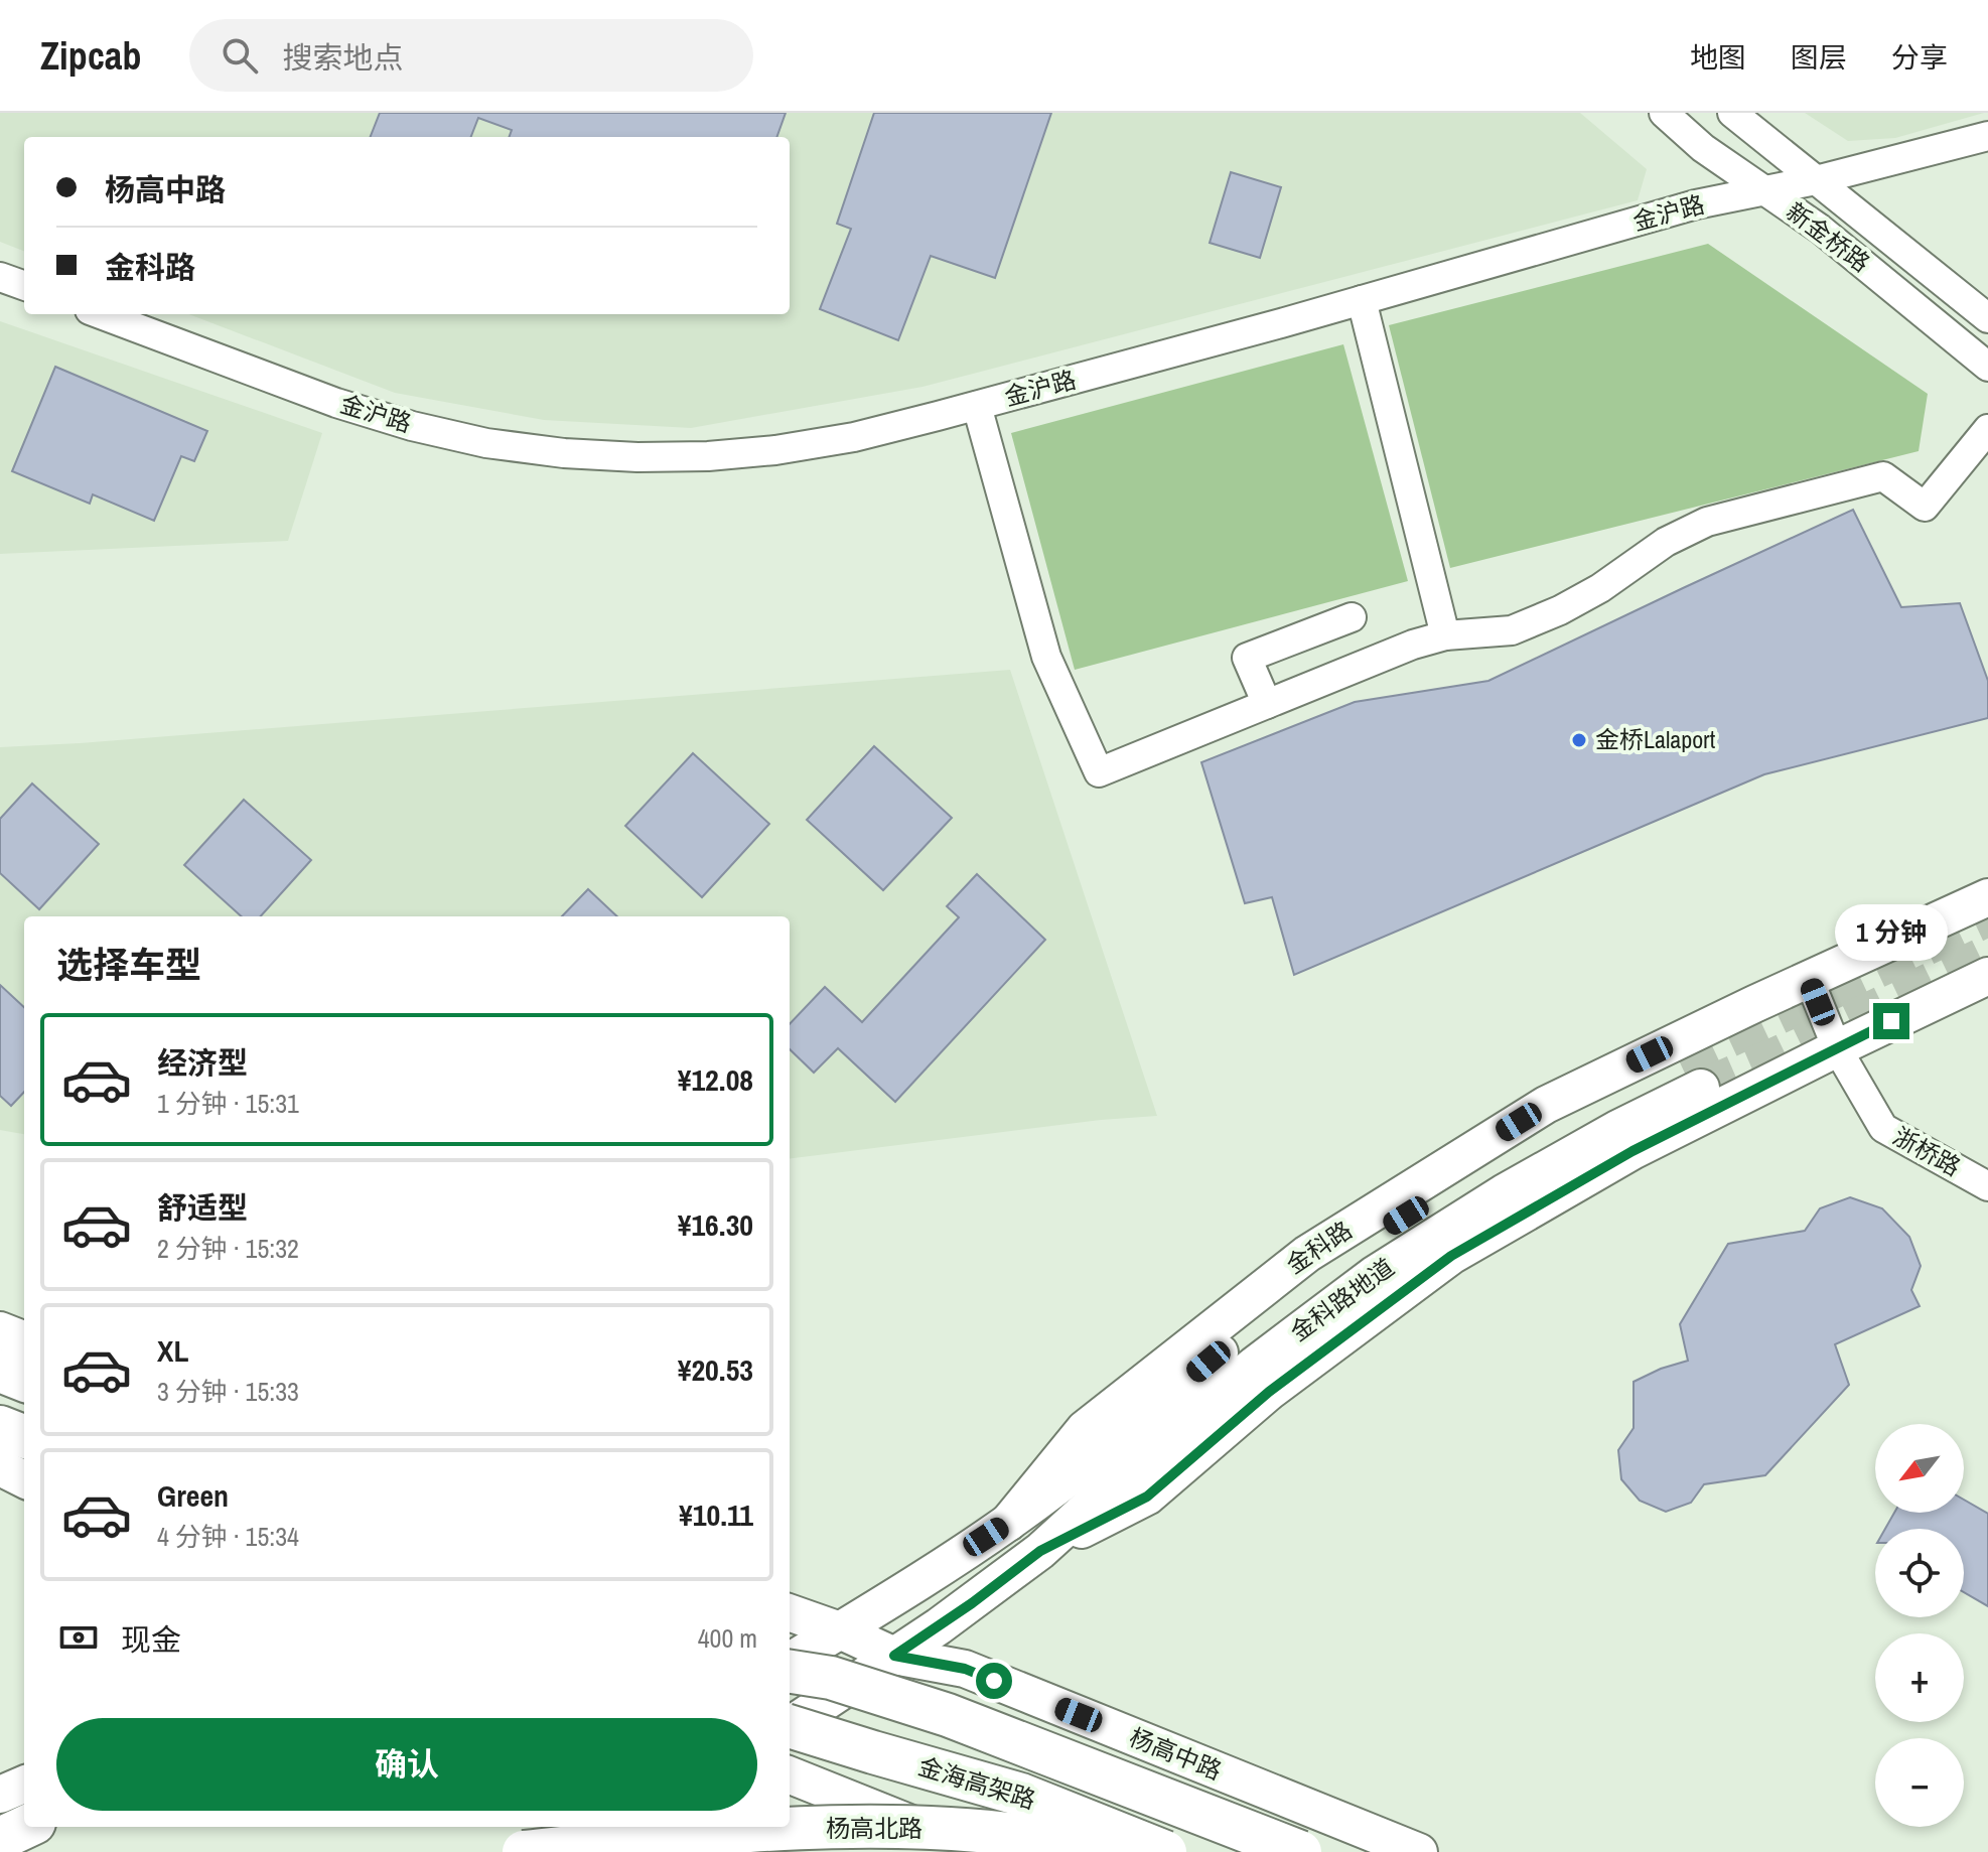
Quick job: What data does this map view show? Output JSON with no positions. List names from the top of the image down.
{
  "streets": {
    "highway": ["金海高架路", "杨高北路"],
    "main road": ["金科路", "金科路地道", "杨高中路"],
    "street": ["金沪路", "新金桥路", "浙桥路"]
  },
  "crossings": [
    ["金沪路", "新金桥路"],
    ["浙桥路", "金科路"],
    ["金科路", "金科路地道"],
    ["金科路", "杨高中路"]
  ],
  "places": ["金桥Lalaport"],
  "north": "bottom left",
  "page": {
    "header": "Zipcab",
    "search": "搜索地点",
    "nav": ["地图", "图层", "分享"],
    "banner": ["杨高中路", "金科路"],
    "bubble": "1 分钟",
    "heading": "选择车型",
    "list": [
      {
        "name": "经济型",
        "note": "1 分钟 · 15:31",
        "value": "¥12.08"
      },
      {
        "name": "舒适型",
        "note": "2 分钟 · 15:32",
        "value": "¥16.30"
      },
      {
        "name": "XL",
        "note": "3 分钟 · 15:33",
        "value": "¥20.53"
      },
      {
        "name": "Green",
        "note": "4 分钟 · 15:34",
        "value": "¥10.11"
      }
    ],
    "map_buttons": ["+", "−"],
    "pay": ["现金", "400 m"],
    "buttons": "确认"
  }
}
